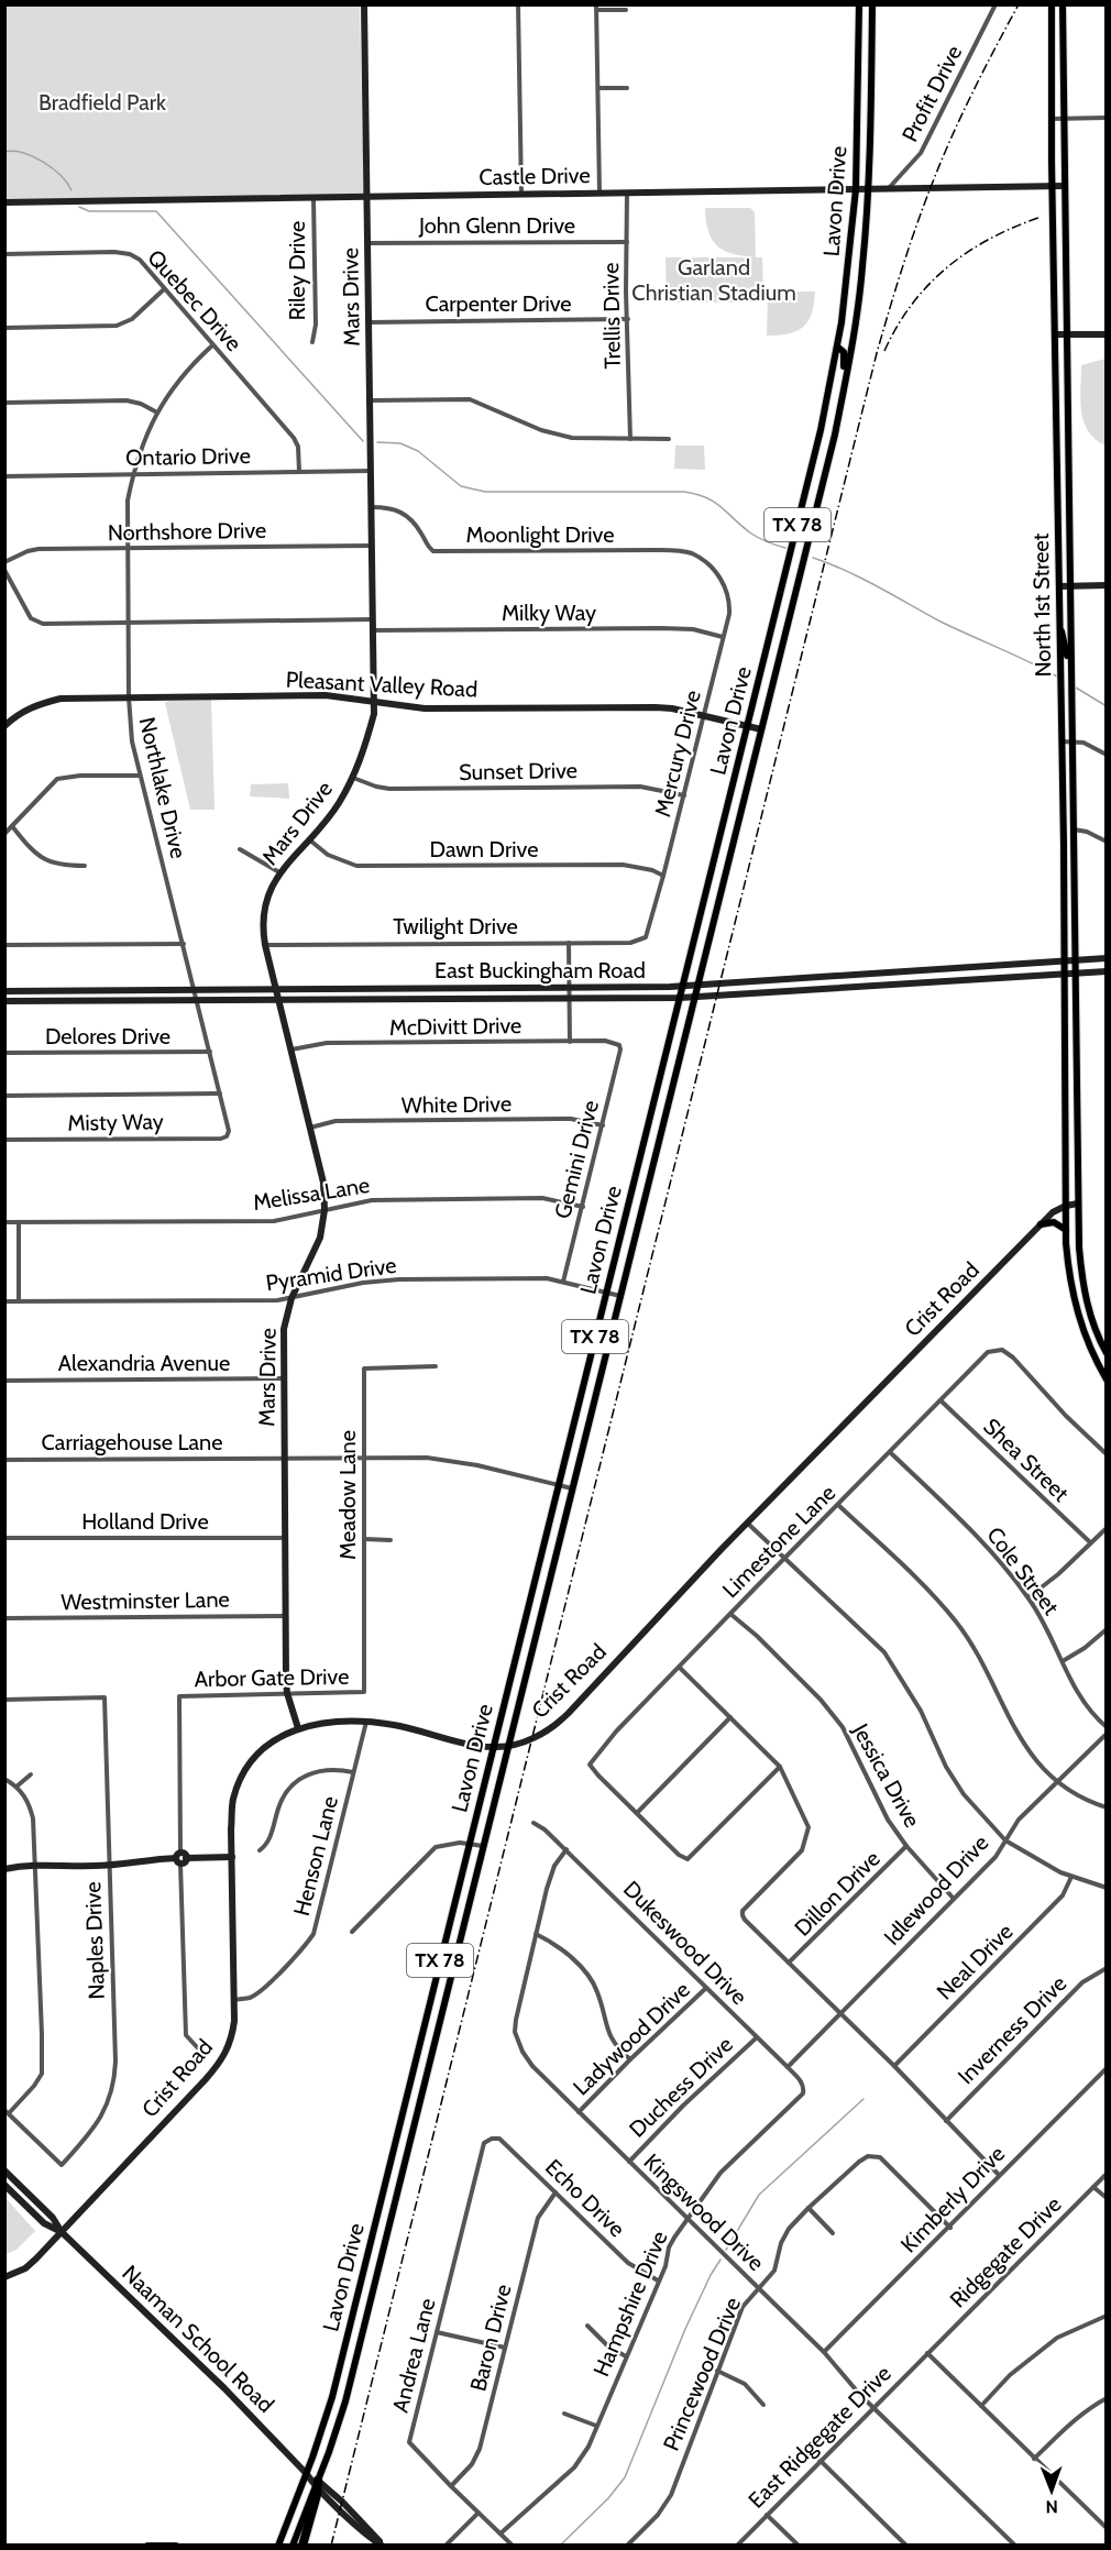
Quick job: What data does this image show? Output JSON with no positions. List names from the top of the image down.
{
  "streets": {
    "main road": ["Lavon Drive", "TX 78", "North 1st Street"],
    "street": [
      "Profit Drive",
      "Castle Drive",
      "John Glenn Drive",
      "Riley Drive",
      "Mars Drive",
      "Quebec Drive",
      "Carpenter Drive",
      "Trellis Drive",
      "Ontario Drive",
      "Northshore Drive",
      "Moonlight Drive",
      "Milky Way",
      "Pleasant Valley Road",
      "Mercury Drive",
      "Sunset Drive",
      "Northlake Drive",
      "Dawn Drive",
      "Twilight Drive",
      "East Buckingham Road",
      "McDivitt Drive",
      "Delores Drive",
      "White Drive",
      "Misty Way",
      "Gemini Drive",
      "Melissa Lane",
      "Pyramid Drive",
      "Crist Road",
      "Alexandria Avenue",
      "Carriagehouse Lane",
      "Shea Street",
      "Meadow Lane",
      "Holland Drive",
      "Limestone Lane",
      "Cole Street",
      "Westminster Lane",
      "Arbor Gate Drive",
      "Jessica Drive",
      "Henson Lane",
      "Idlewood Drive",
      "Dillon Drive",
      "Naples Drive",
      "Dukeswood Drive",
      "Neal Drive",
      "Inverness Drive",
      "Ladywood Drive",
      "Duchess Drive",
      "Echo Drive",
      "Kimberly Drive",
      "Kingswood Drive",
      "Ridgegate Drive",
      "Hampshire Drive",
      "Baron Drive",
      "Naaman School Road",
      "Andrea Lane",
      "Princewood Drive",
      "East Ridgegate Drive"
    ]
  },
  "crossings": [
    ["Profit Drive", "Castle Drive"],
    ["Castle Drive", "Lavon Drive"],
    ["Castle Drive", "Riley Drive"],
    ["Castle Drive", "Mars Drive"],
    ["Castle Drive", "Trellis Drive"],
    ["Castle Drive", "North 1st Street"],
    ["Lavon Drive", "Pleasant Valley Road"],
    ["Lavon Drive", "East Buckingham Road"],
    ["Lavon Drive", "Pyramid Drive"],
    ["Lavon Drive", "Crist Road"],
    ["Lavon Drive", "Carriagehouse Lane"],
    ["Lavon Drive", "Naaman School Road"],
    ["John Glenn Drive", "Mars Drive"],
    ["John Glenn Drive", "Trellis Drive"],
    ["Mars Drive", "Carpenter Drive"],
    ["Mars Drive", "Ontario Drive"],
    ["Mars Drive", "Northshore Drive"],
    ["Mars Drive", "Moonlight Drive"],
    ["Mars Drive", "Milky Way"],
    ["Mars Drive", "Pleasant Valley Road"],
    ["Mars Drive", "Sunset Drive"],
    ["Mars Drive", "Dawn Drive"],
    ["Mars Drive", "Twilight Drive"],
    ["Mars Drive", "East Buckingham Road"],
    ["Mars Drive", "McDivitt Drive"],
    ["Mars Drive", "White Drive"],
    ["Mars Drive", "Melissa Lane"],
    ["Mars Drive", "Pyramid Drive"],
    ["Mars Drive", "Crist Road"],
    ["Mars Drive", "Alexandria Avenue"],
    ["Mars Drive", "Carriagehouse Lane"],
    ["Mars Drive", "Holland Drive"],
    ["Mars Drive", "Westminster Lane"],
    ["Mars Drive", "Arbor Gate Drive"],
    ["Quebec Drive", "Ontario Drive"],
    ["Quebec Drive", "Northlake Drive"],
    ["Carpenter Drive", "Trellis Drive"],
    ["Ontario Drive", "Northlake Drive"],
    ["Northshore Drive", "Northlake Drive"],
    ["Moonlight Drive", "Mercury Drive"],
    ["North 1st Street", "East Buckingham Road"],
    ["North 1st Street", "Crist Road"],
    ["Milky Way", "Mercury Drive"],
    ["Pleasant Valley Road", "Mercury Drive"],
    ["Pleasant Valley Road", "Northlake Drive"],
    ["Mercury Drive", "Sunset Drive"],
    ["Mercury Drive", "Dawn Drive"],
    ["Mercury Drive", "Twilight Drive"],
    ["Northlake Drive", "East Buckingham Road"],
    ["Northlake Drive", "Delores Drive"],
    ["Northlake Drive", "Misty Way"],
    ["McDivitt Drive", "Gemini Drive"],
    ["White Drive", "Gemini Drive"],
    ["Gemini Drive", "Melissa Lane"],
    ["Gemini Drive", "Pyramid Drive"],
    ["Crist Road", "Henson Lane"],
    ["Crist Road", "Naaman School Road"],
    ["Carriagehouse Lane", "Meadow Lane"],
    ["Shea Street", "Limestone Lane"],
    ["Meadow Lane", "Arbor Gate Drive"],
    ["Limestone Lane", "Cole Street"],
    ["Limestone Lane", "Jessica Drive"],
    ["Jessica Drive", "Idlewood Drive"],
    ["Jessica Drive", "Dillon Drive"],
    ["Idlewood Drive", "Dukeswood Drive"],
    ["Dukeswood Drive", "Ladywood Drive"],
    ["Dukeswood Drive", "Duchess Drive"],
    ["Dukeswood Drive", "Kingswood Drive"],
    ["Dukeswood Drive", "Hampshire Drive"],
    ["Ladywood Drive", "Kingswood Drive"],
    ["Duchess Drive", "Kingswood Drive"],
    ["Echo Drive", "Hampshire Drive"],
    ["Echo Drive", "Baron Drive"],
    ["Echo Drive", "Andrea Lane"],
    ["Kimberly Drive", "Kingswood Drive"],
    ["Kimberly Drive", "Princewood Drive"],
    ["Kingswood Drive", "Hampshire Drive"],
    ["Kingswood Drive", "Princewood Drive"],
    ["Kingswood Drive", "East Ridgegate Drive"],
    ["Ridgegate Drive", "East Ridgegate Drive"],
    ["Hampshire Drive", "Andrea Lane"],
    ["Baron Drive", "Andrea Lane"]
  ],
  "parks": ["Bradfield Park", "Garland Christian Stadium"],
  "north": "bottom"
}
